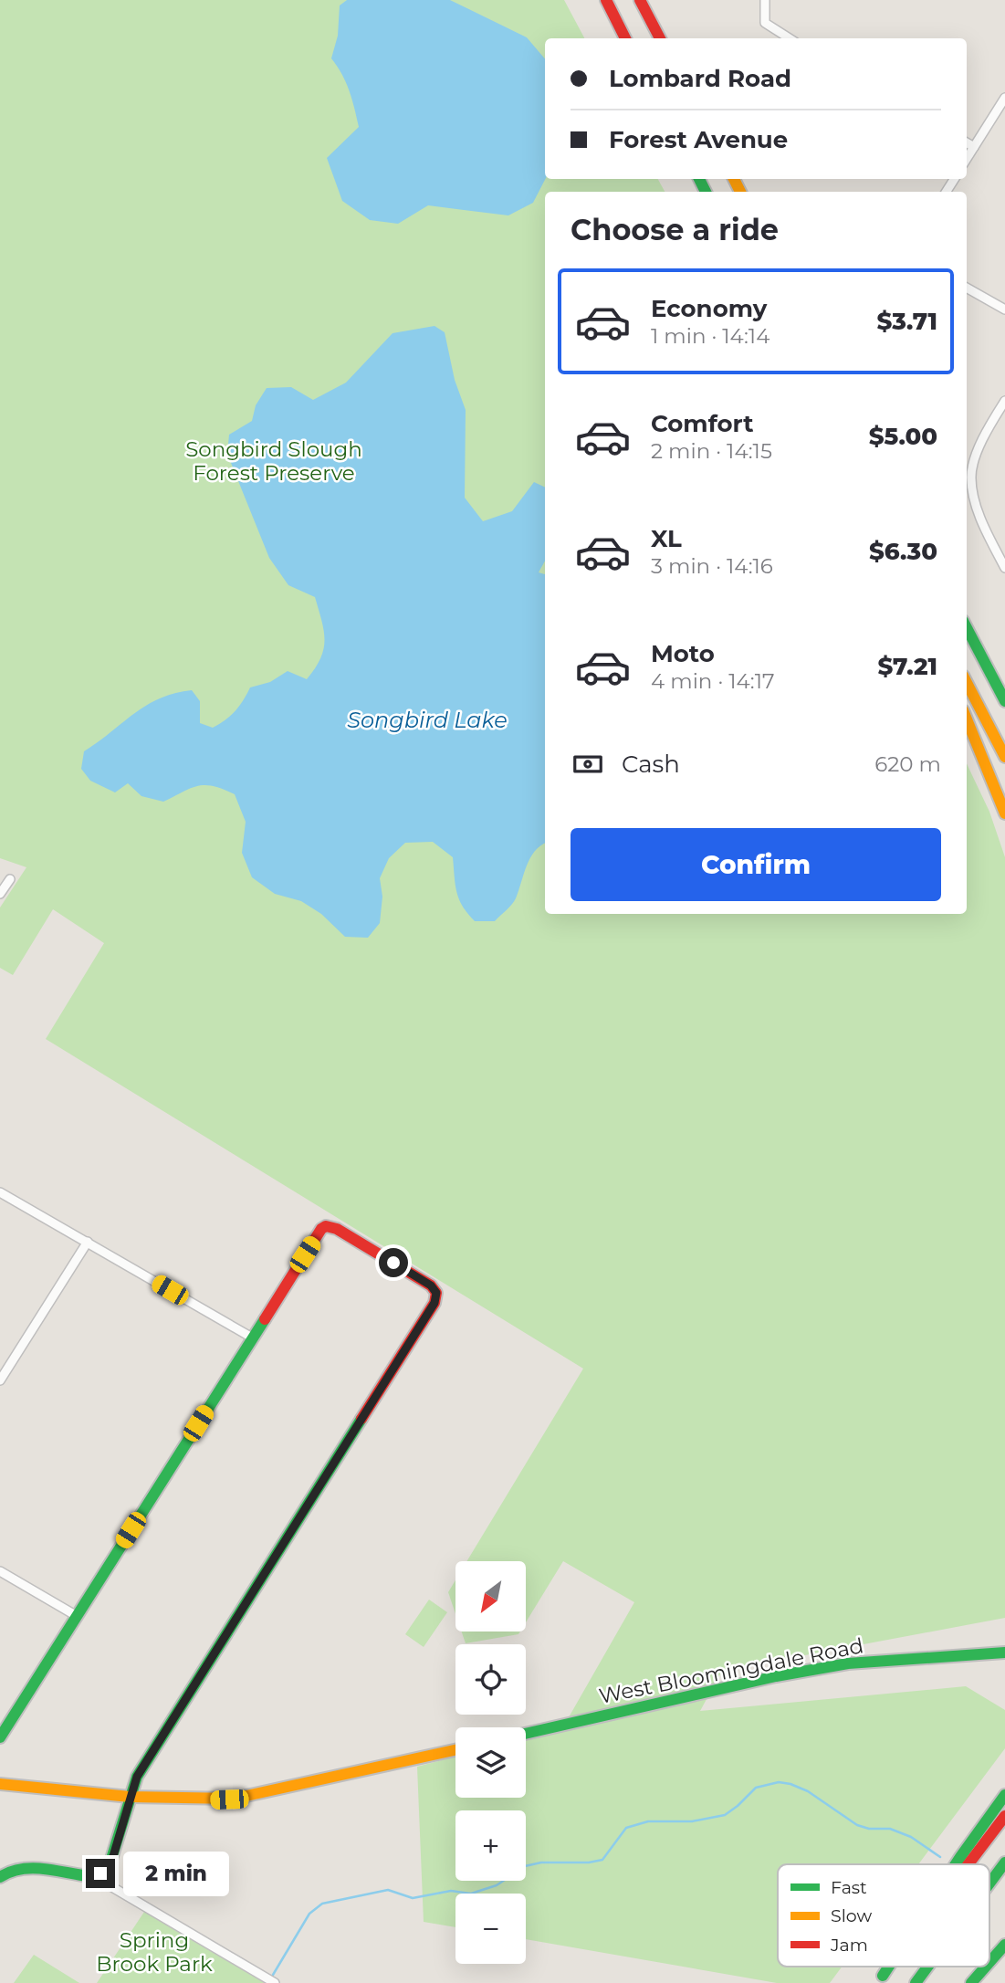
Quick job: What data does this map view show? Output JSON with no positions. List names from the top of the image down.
{
  "streets": {
    "main road": ["West Bloomingdale Road"]
  },
  "water": ["Songbird Lake"],
  "parks": ["Songbird Slough Forest Preserve", "Spring Brook Park"],
  "legend": ["Fast", "Slow", "Jam"],
  "north": "bottom left",
  "page": {
    "banner": ["Lombard Road", "Forest Avenue"],
    "heading": "Choose a ride",
    "list": [
      {
        "name": "Economy",
        "note": "1 min · 14:14",
        "value": "$3.71"
      },
      {
        "name": "Comfort",
        "note": "2 min · 14:15",
        "value": "$5.00"
      },
      {
        "name": "XL",
        "note": "3 min · 14:16",
        "value": "$6.30"
      },
      {
        "name": "Moto",
        "note": "4 min · 14:17",
        "value": "$7.21"
      }
    ],
    "pay": ["Cash", "620 m"],
    "buttons": "Confirm",
    "map_buttons": ["+", "−"],
    "bubble": "2 min"
  }
}
